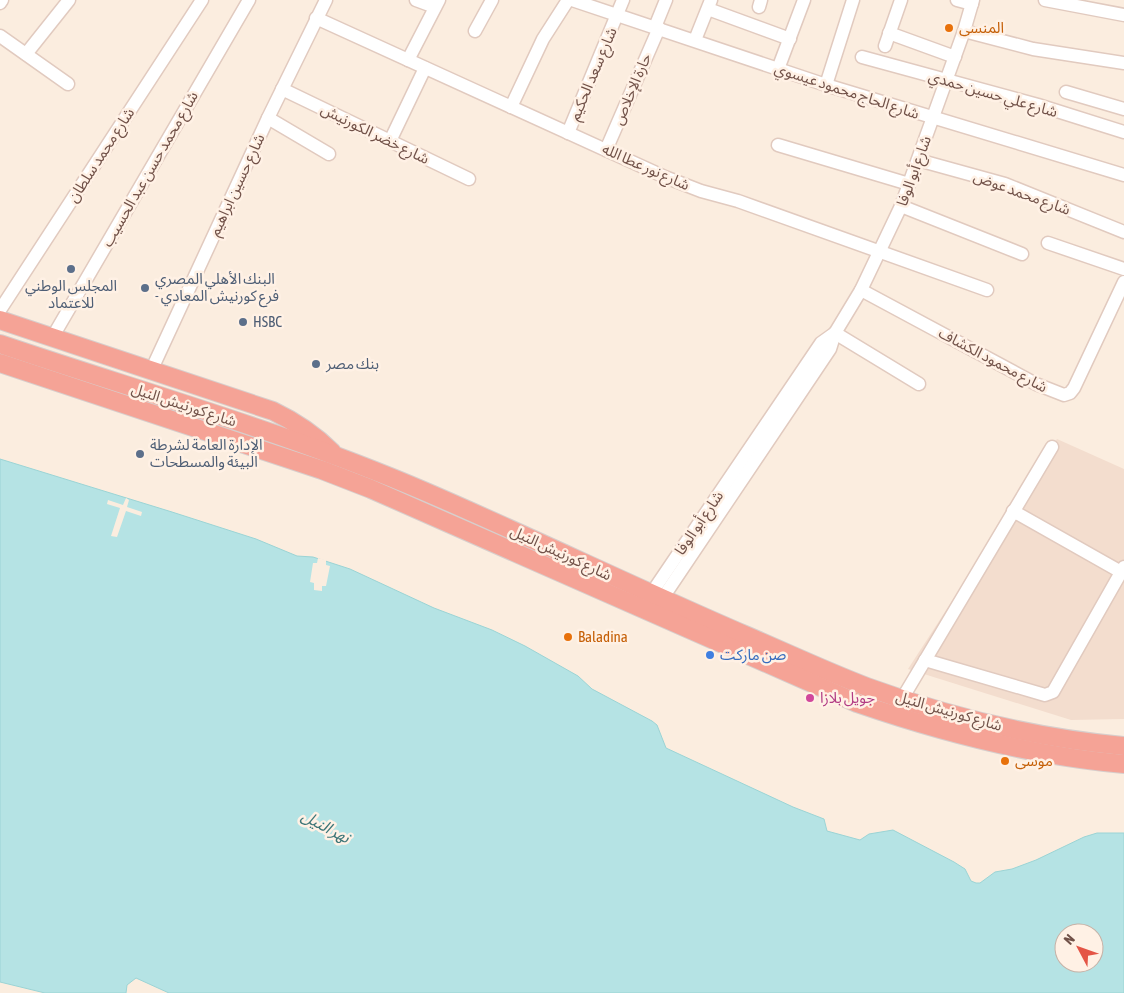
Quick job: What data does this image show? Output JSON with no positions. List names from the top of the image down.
{
  "streets": {
    "highway": ["شارع كورنيش النيل"],
    "street": [
      "شارع سعد الحكيم",
      "حارة الإخلاص",
      "شارع الحاج محمود عيسوي",
      "شارع علي حسين حمدي",
      "شارع خضر الكورنيش",
      "شارع محمد سلطان",
      "شارع نور عطا الله",
      "شارع محمد حسن عبد الحسيب",
      "شارع أبو الوفا",
      "شارع حسين ابراهيم",
      "شارع محمد عوض",
      "شارع محمود الكشاف"
    ]
  },
  "crossings": [
    ["شارع سعد الحكيم", "شارع الحاج محمود عيسوي"],
    ["شارع سعد الحكيم", "شارع نور عطا الله"],
    ["حارة الإخلاص", "شارع الحاج محمود عيسوي"],
    ["حارة الإخلاص", "شارع نور عطا الله"],
    ["شارع الحاج محمود عيسوي", "شارع أبو الوفا"],
    ["شارع علي حسين حمدي", "شارع أبو الوفا"],
    ["شارع خضر الكورنيش", "شارع حسين ابراهيم"],
    ["شارع نور عطا الله", "شارع أبو الوفا"],
    ["شارع نور عطا الله", "شارع حسين ابراهيم"],
    ["شارع أبو الوفا", "شارع محمد عوض"],
    ["شارع أبو الوفا", "شارع محمود الكشاف"],
    ["شارع أبو الوفا", "شارع كورنيش النيل"]
  ],
  "water": ["نهر النيل"],
  "places": [
    "المنسى",
    "المجلس الوطني للاعتماد",
    "البنك الأهلي المصري - فرع كورنيش المعادي",
    "HSBC",
    "بنك مصر",
    "الإدارة العامة لشرطة البيئة والمسطحات",
    "Baladina",
    "صن ماركت",
    "جويل بلازا",
    "موسى"
  ],
  "north": "top left"
}
